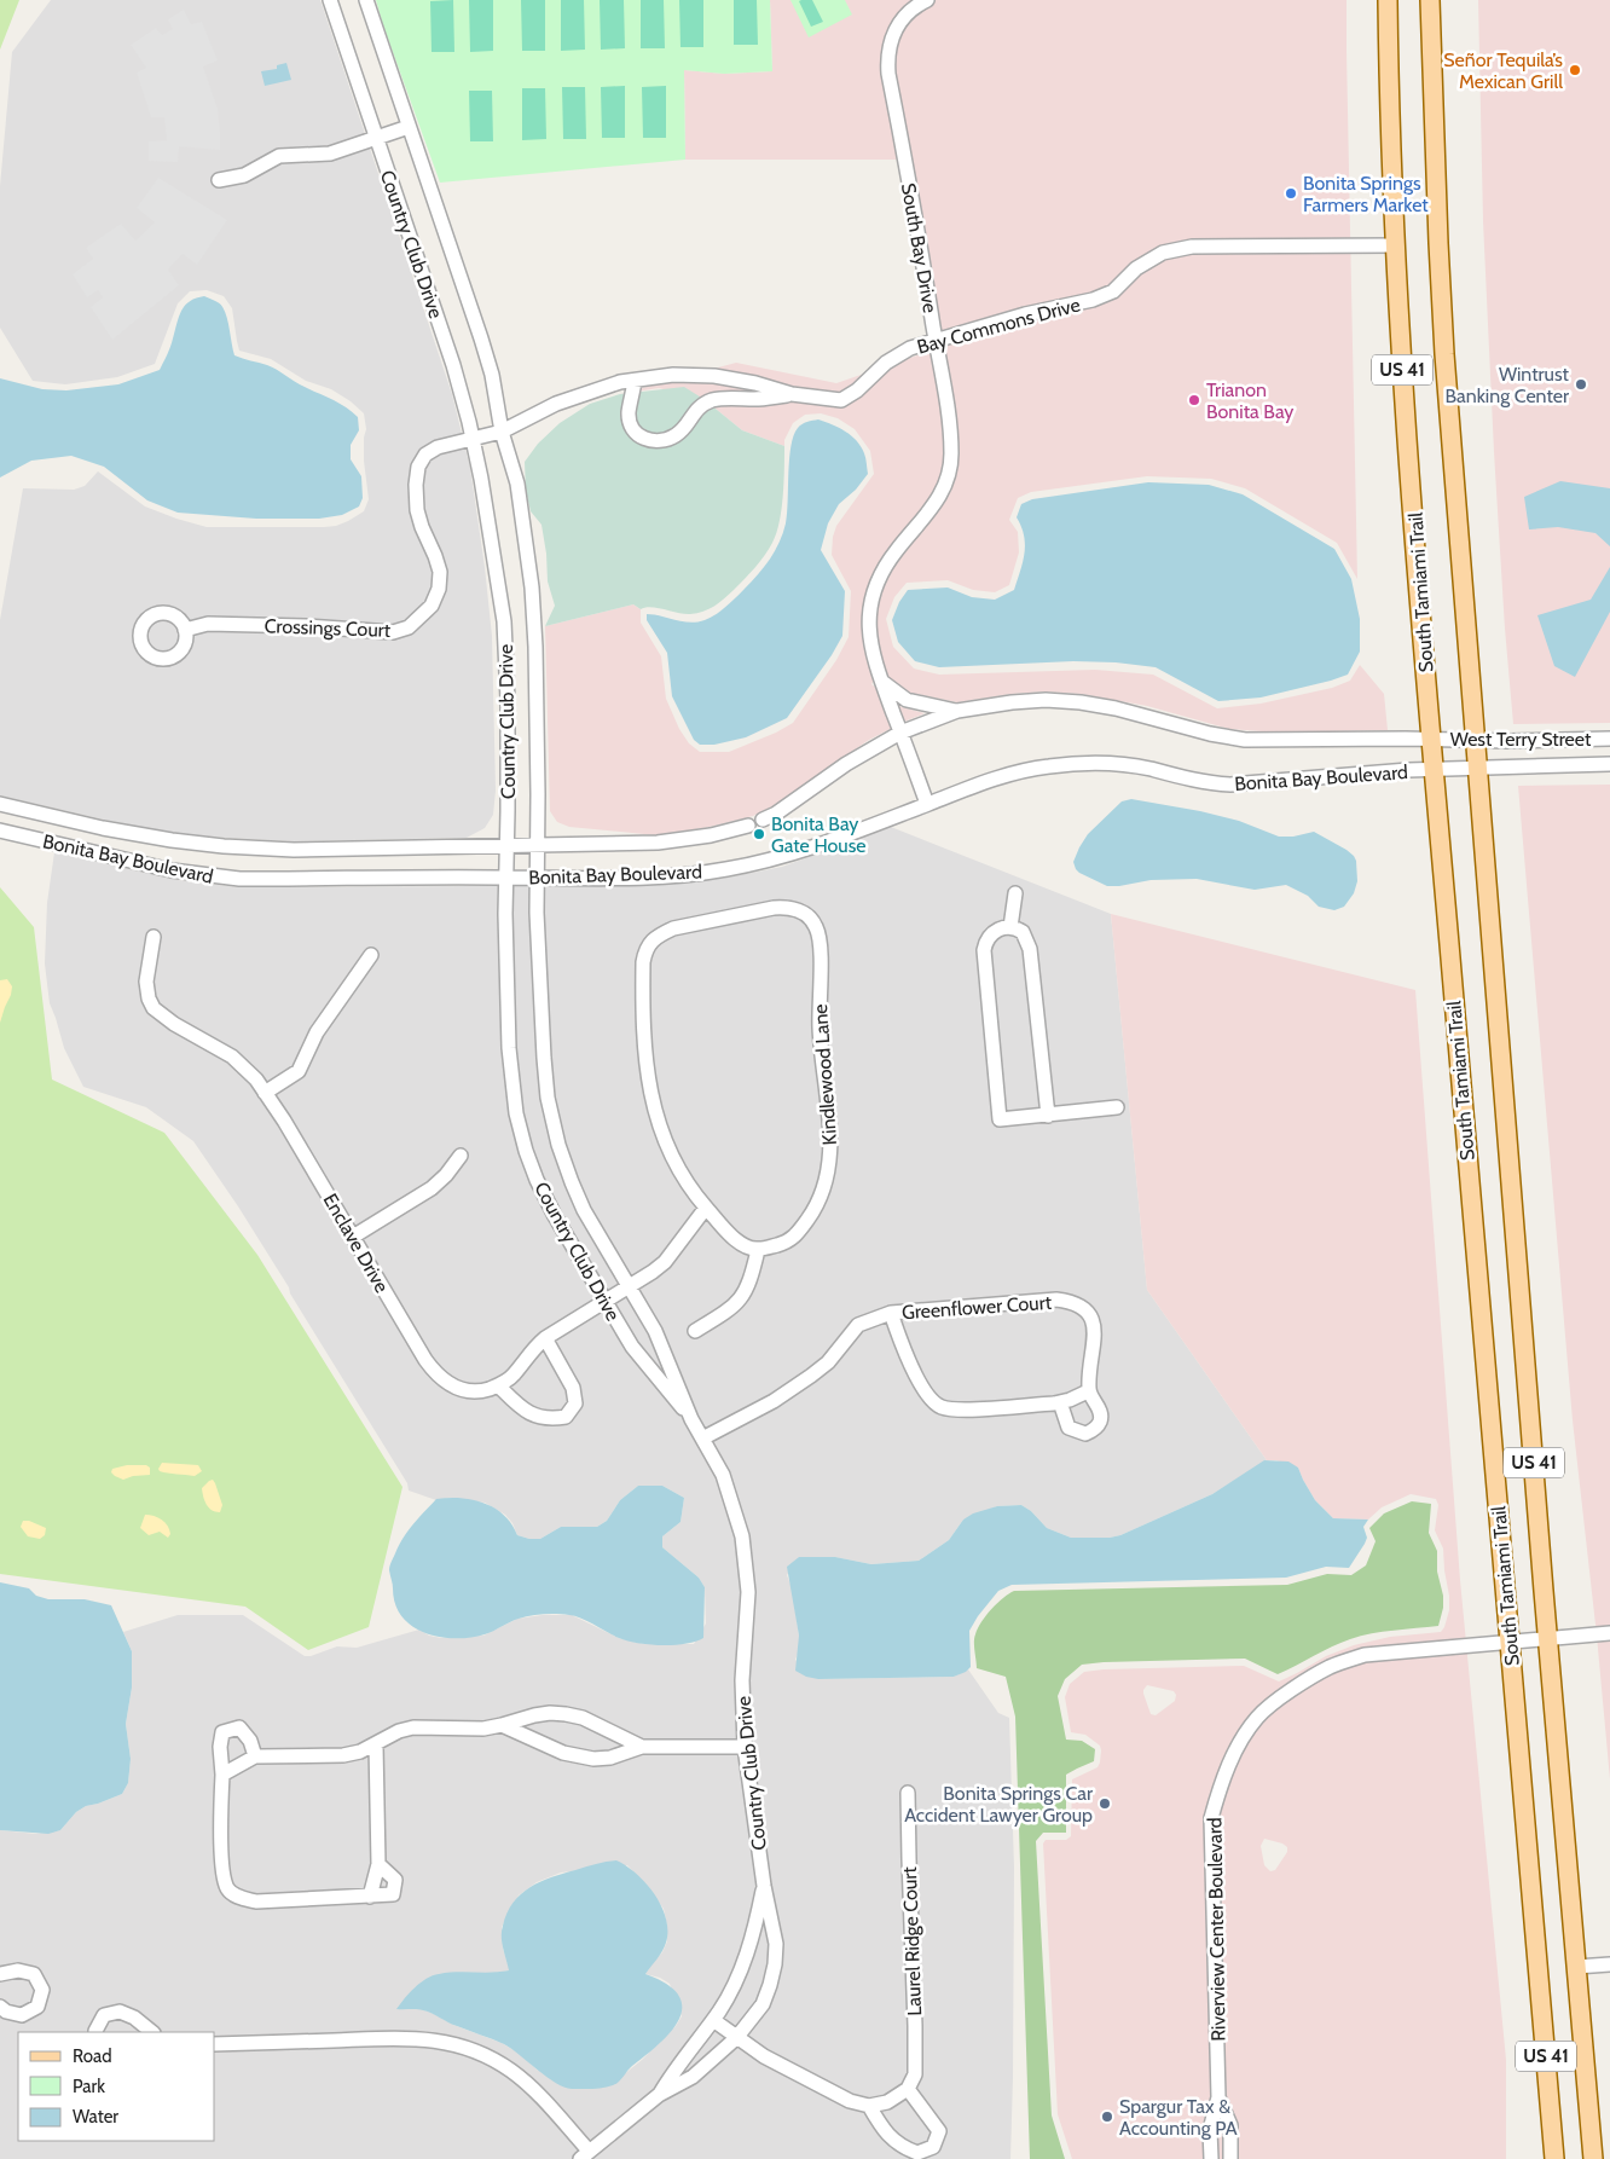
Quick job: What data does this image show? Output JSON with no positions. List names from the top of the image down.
{
  "streets": {
    "main road": ["US 41", "South Tamiami Trail"],
    "street": [
      "Country Club Drive",
      "South Bay Drive",
      "Bay Commons Drive",
      "Crossings Court",
      "West Terry Street",
      "Bonita Bay Boulevard",
      "Kindlewood Lane",
      "Enclave Drive",
      "Greenflower Court",
      "Riverview Center Boulevard",
      "Laurel Ridge Court"
    ]
  },
  "crossings": [
    ["Country Club Drive", "Bay Commons Drive"],
    ["Country Club Drive", "Crossings Court"],
    ["Country Club Drive", "Bonita Bay Boulevard"],
    ["Country Club Drive", "Greenflower Court"],
    ["South Bay Drive", "Bay Commons Drive"],
    ["South Bay Drive", "Bonita Bay Boulevard"],
    ["Bay Commons Drive", "South Tamiami Trail"],
    ["Bay Commons Drive", "Crossings Court"],
    ["South Tamiami Trail", "West Terry Street"],
    ["South Tamiami Trail", "Bonita Bay Boulevard"],
    ["South Tamiami Trail", "Riverview Center Boulevard"],
    ["West Terry Street", "Bonita Bay Boulevard"]
  ],
  "places": [
    "Señor Tequila’s Mexican Grill",
    "Bonita Springs Farmers Market",
    "Wintrust Banking Center",
    "Trianon Bonita Bay",
    "Bonita Bay Gate House",
    "Bonita Springs Car Accident Lawyer Group",
    "Spargur Tax & Accounting PA"
  ],
  "legend": ["Road", "Park", "Water"]
}
